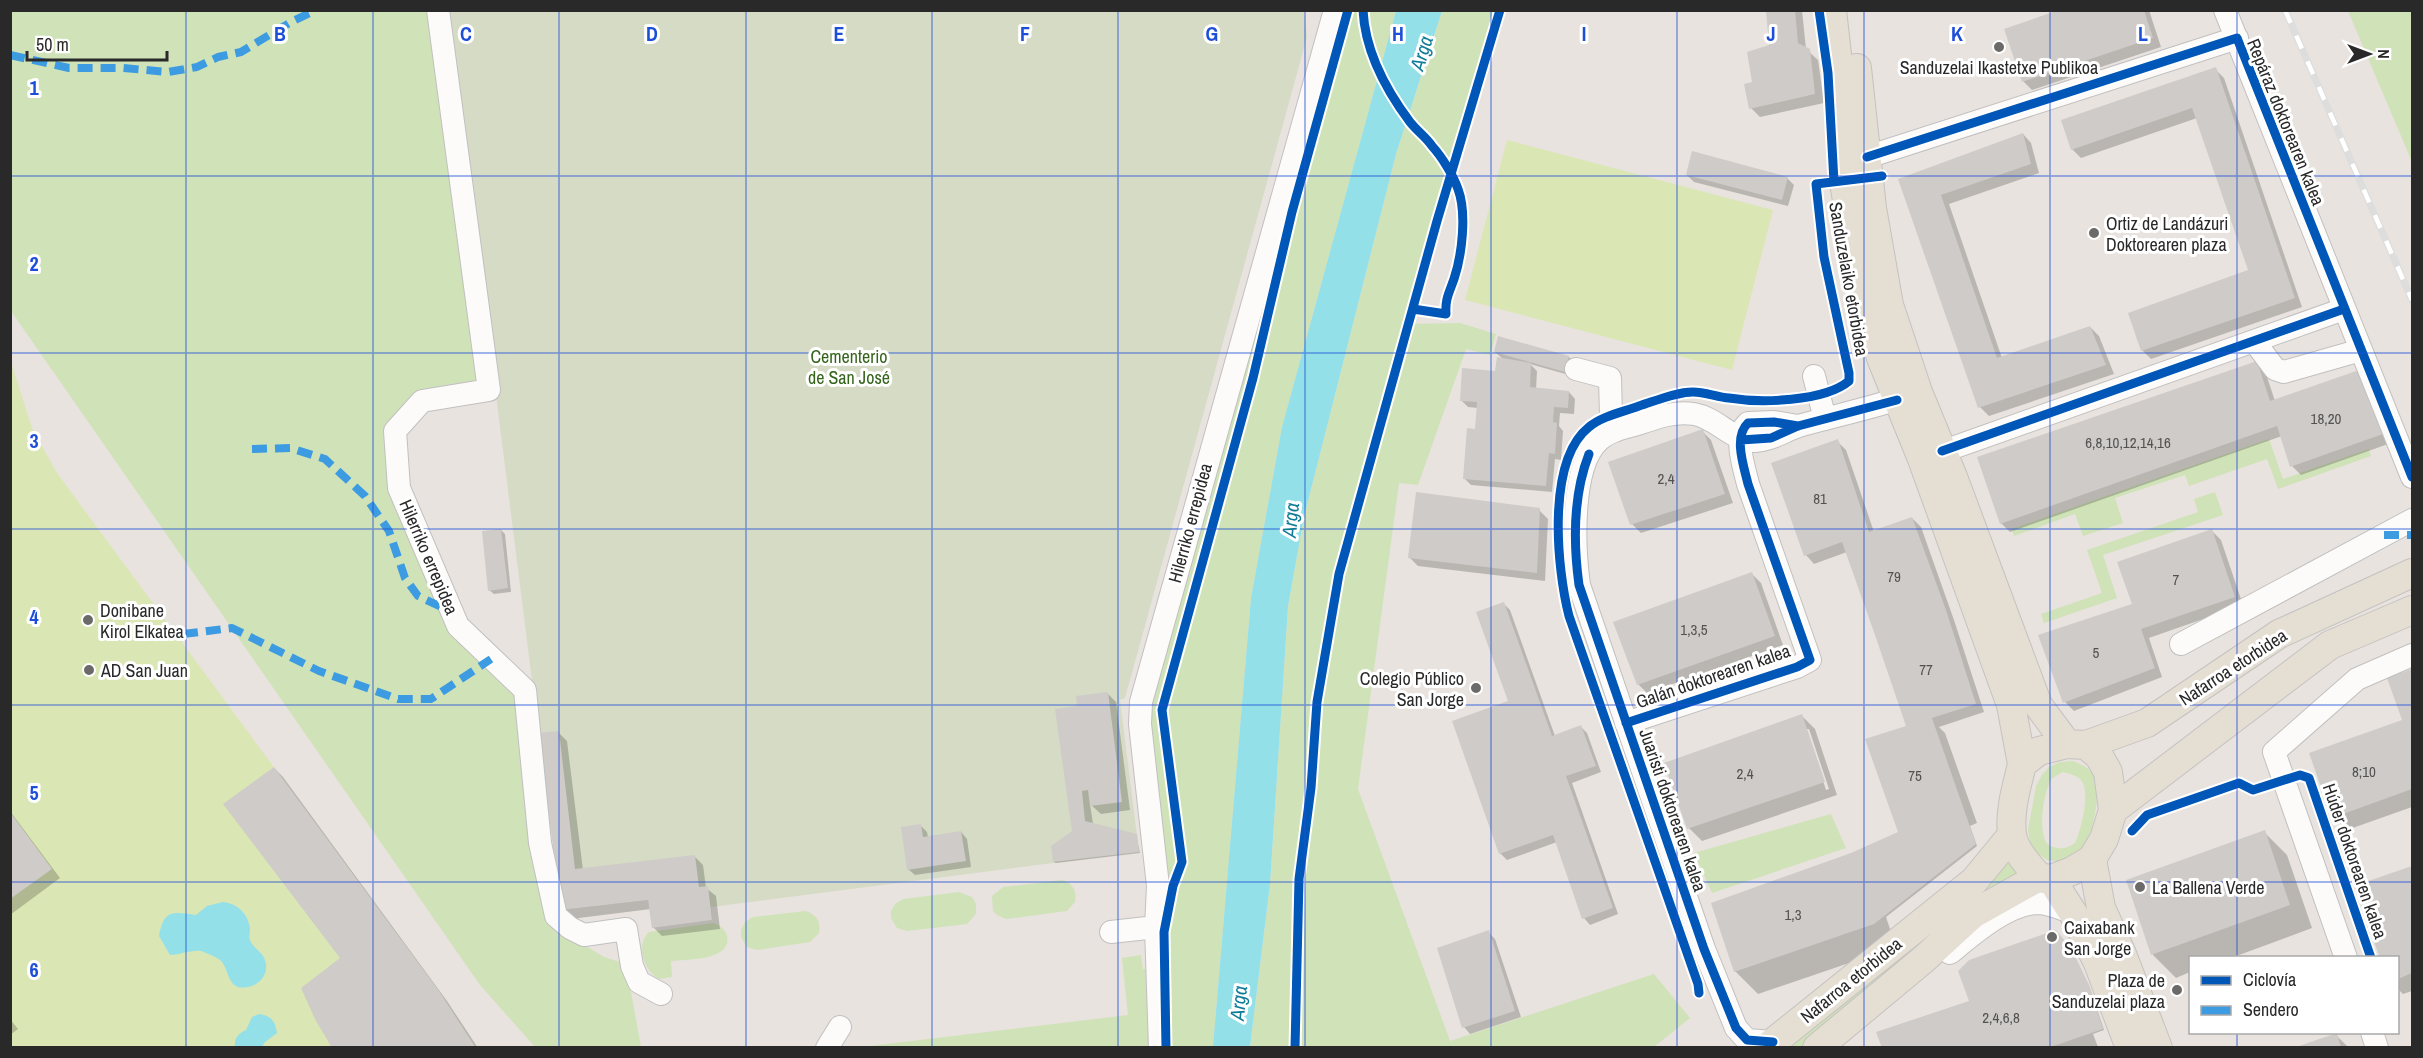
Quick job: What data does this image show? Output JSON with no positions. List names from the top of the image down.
{
  "streets": {
    "main road": ["Sanduzelaiko etorbidea", "Nafarroa etorbidea"],
    "street": [
      "Repáraz doktorearen kalea",
      "Hilerriko errepidea",
      "Galán doktorearen kalea",
      "Juaristi doktorearen kalea"
    ],
    "cycle path": ["Húder doktorearen kalea"]
  },
  "crossings": [
    ["Repáraz doktorearen kalea", "Sanduzelaiko etorbidea"],
    ["Sanduzelaiko etorbidea", "Nafarroa etorbidea"],
    ["Nafarroa etorbidea", "Juaristi doktorearen kalea"],
    ["Galán doktorearen kalea", "Juaristi doktorearen kalea"]
  ],
  "water": ["Arga"],
  "parks": ["Cementerio de San José"],
  "places": [
    "Sanduzelai Ikastetxe Publikoa",
    "Ortiz de Landázuri Doktorearen plaza",
    "Donibane Kirol Elkatea",
    "AD San Juan",
    "Colegio Público San Jorge",
    "La Ballena Verde",
    "Caixabank San Jorge",
    "Plaza de Sanduzelai plaza"
  ],
  "house_numbers": [
    "18,20",
    "6,8,10,12,14,16",
    "2,4",
    "81",
    "79",
    "7",
    "1,3,5",
    "5",
    "77",
    "8;10",
    "2,4",
    "75",
    "1,3",
    "2,4,6,8"
  ],
  "legend": ["Ciclovía", "Sendero"],
  "scale_bar": "50 m",
  "north": "right",
  "grid": {
    "columns": [
      "B",
      "C",
      "D",
      "E",
      "F",
      "G",
      "H",
      "I",
      "J",
      "K",
      "L"
    ],
    "rows": [
      "1",
      "2",
      "3",
      "4",
      "5",
      "6"
    ]
  }
}
